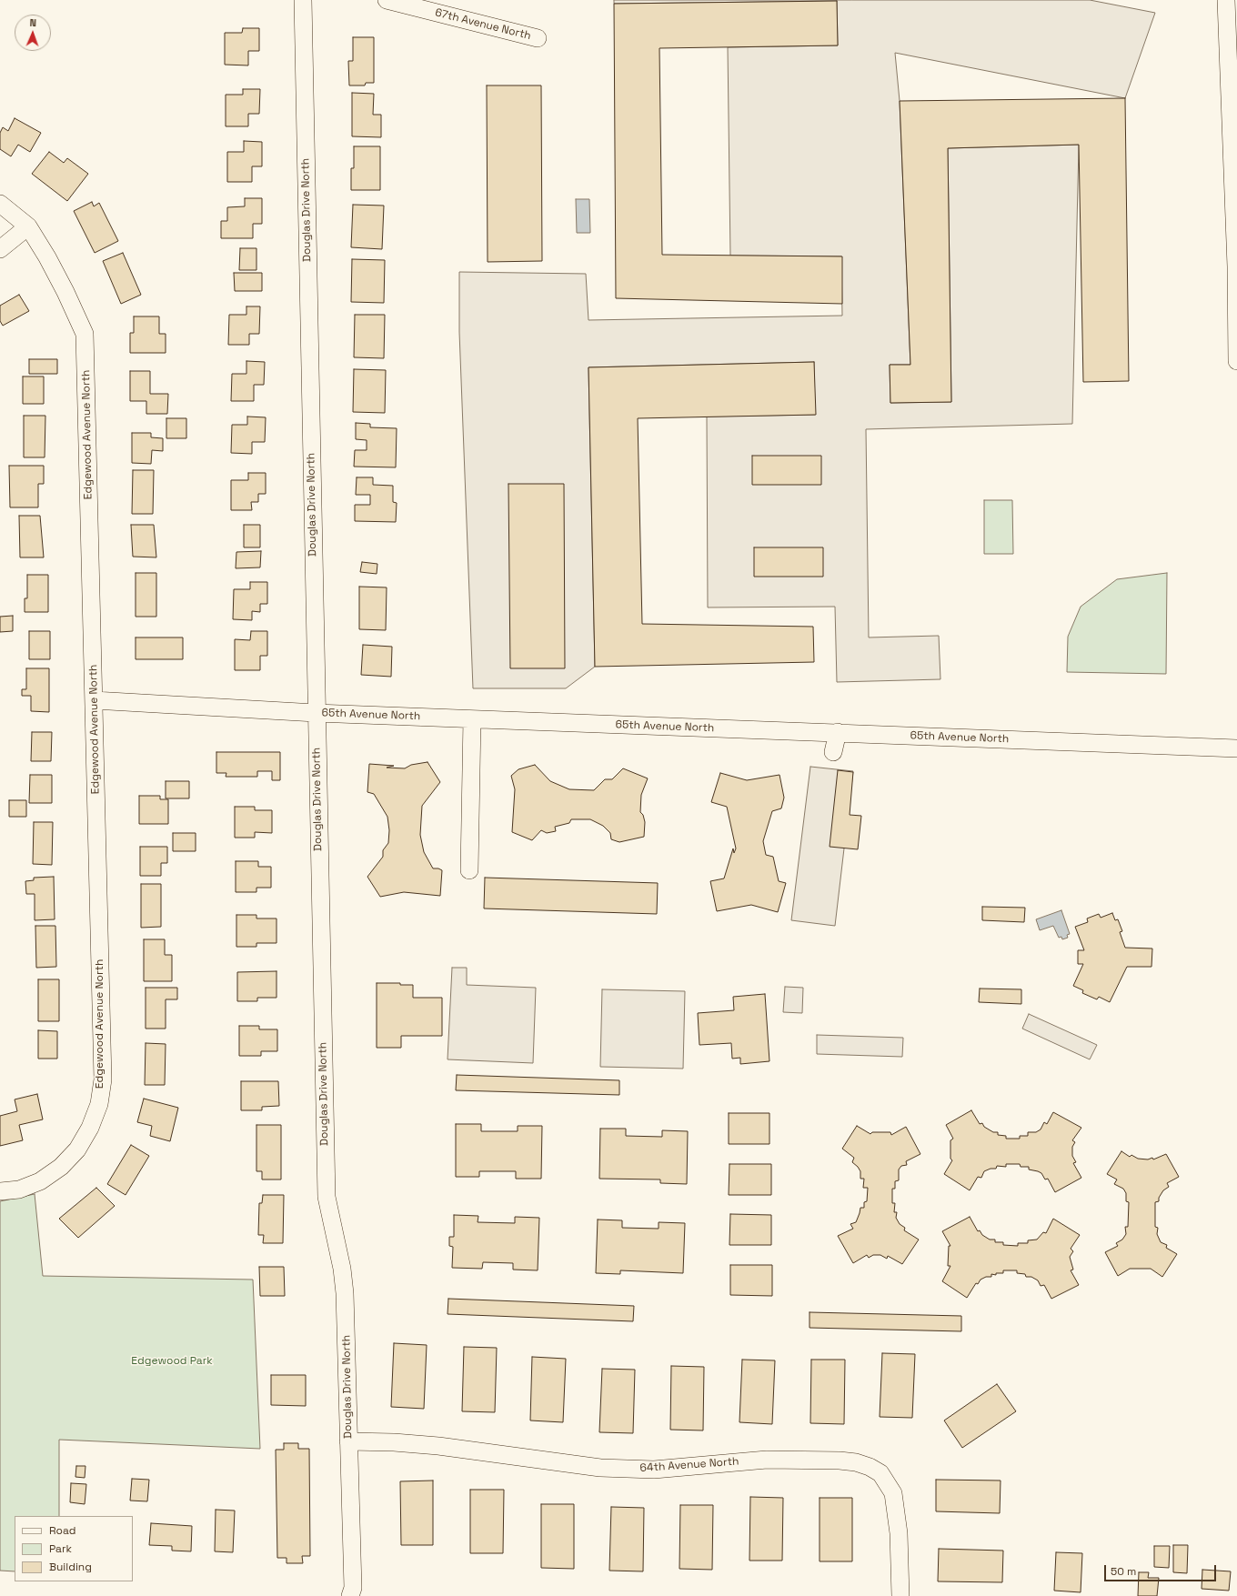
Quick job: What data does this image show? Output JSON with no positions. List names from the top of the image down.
{
  "streets": {
    "street": [
      "67th Avenue North",
      "Douglas Drive North",
      "Edgewood Avenue North",
      "65th Avenue North",
      "64th Avenue North"
    ]
  },
  "crossings": [
    ["Douglas Drive North", "65th Avenue North"],
    ["Douglas Drive North", "64th Avenue North"],
    ["Edgewood Avenue North", "65th Avenue North"]
  ],
  "parks": ["Edgewood Park"],
  "legend": ["Road", "Park", "Building"],
  "scale_bar": "50 m",
  "north": "top"
}
